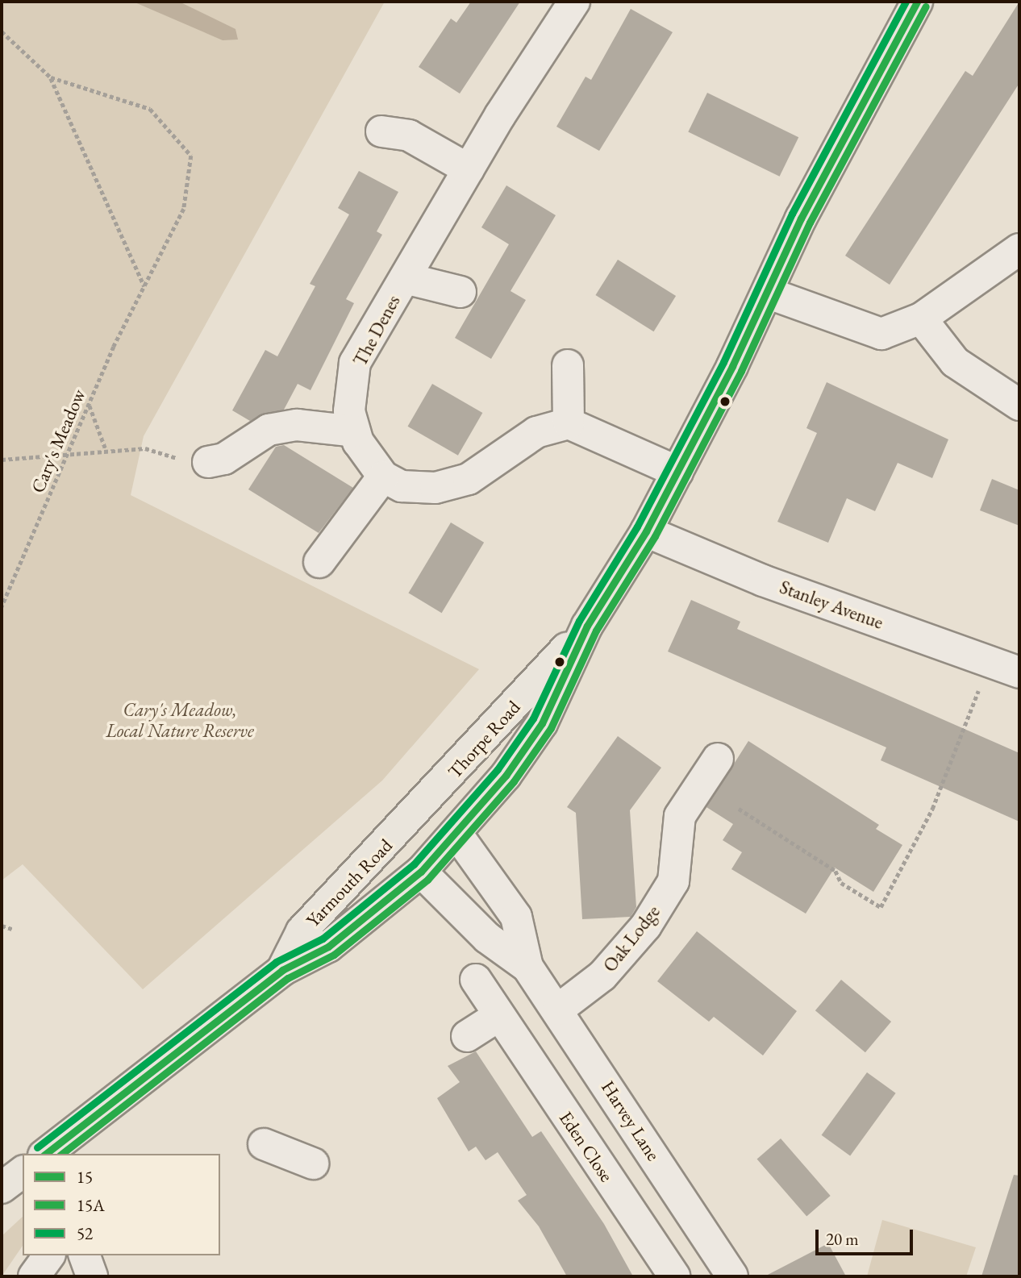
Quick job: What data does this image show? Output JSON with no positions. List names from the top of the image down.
{
  "streets": {
    "main road": ["Thorpe Road", "Yarmouth Road"],
    "street": [
      "The Denes",
      "Stanley Avenue",
      "Oak Lodge",
      "Harvey Lane",
      "Eden Close"
    ],
    "path": ["Cary's Meadow"]
  },
  "crossings": [
    ["Stanley Avenue", "Thorpe Road"],
    ["Thorpe Road", "Yarmouth Road"],
    ["Thorpe Road", "Harvey Lane"],
    ["Yarmouth Road", "Harvey Lane"],
    ["Oak Lodge", "Harvey Lane"]
  ],
  "parks": ["Cary's Meadow, Local Nature Reserve"],
  "lines": ["transit line 15", "transit line 52", "transit line 15A"],
  "legend": ["15", "15A", "52"],
  "scale_bar": "20 m"
}
